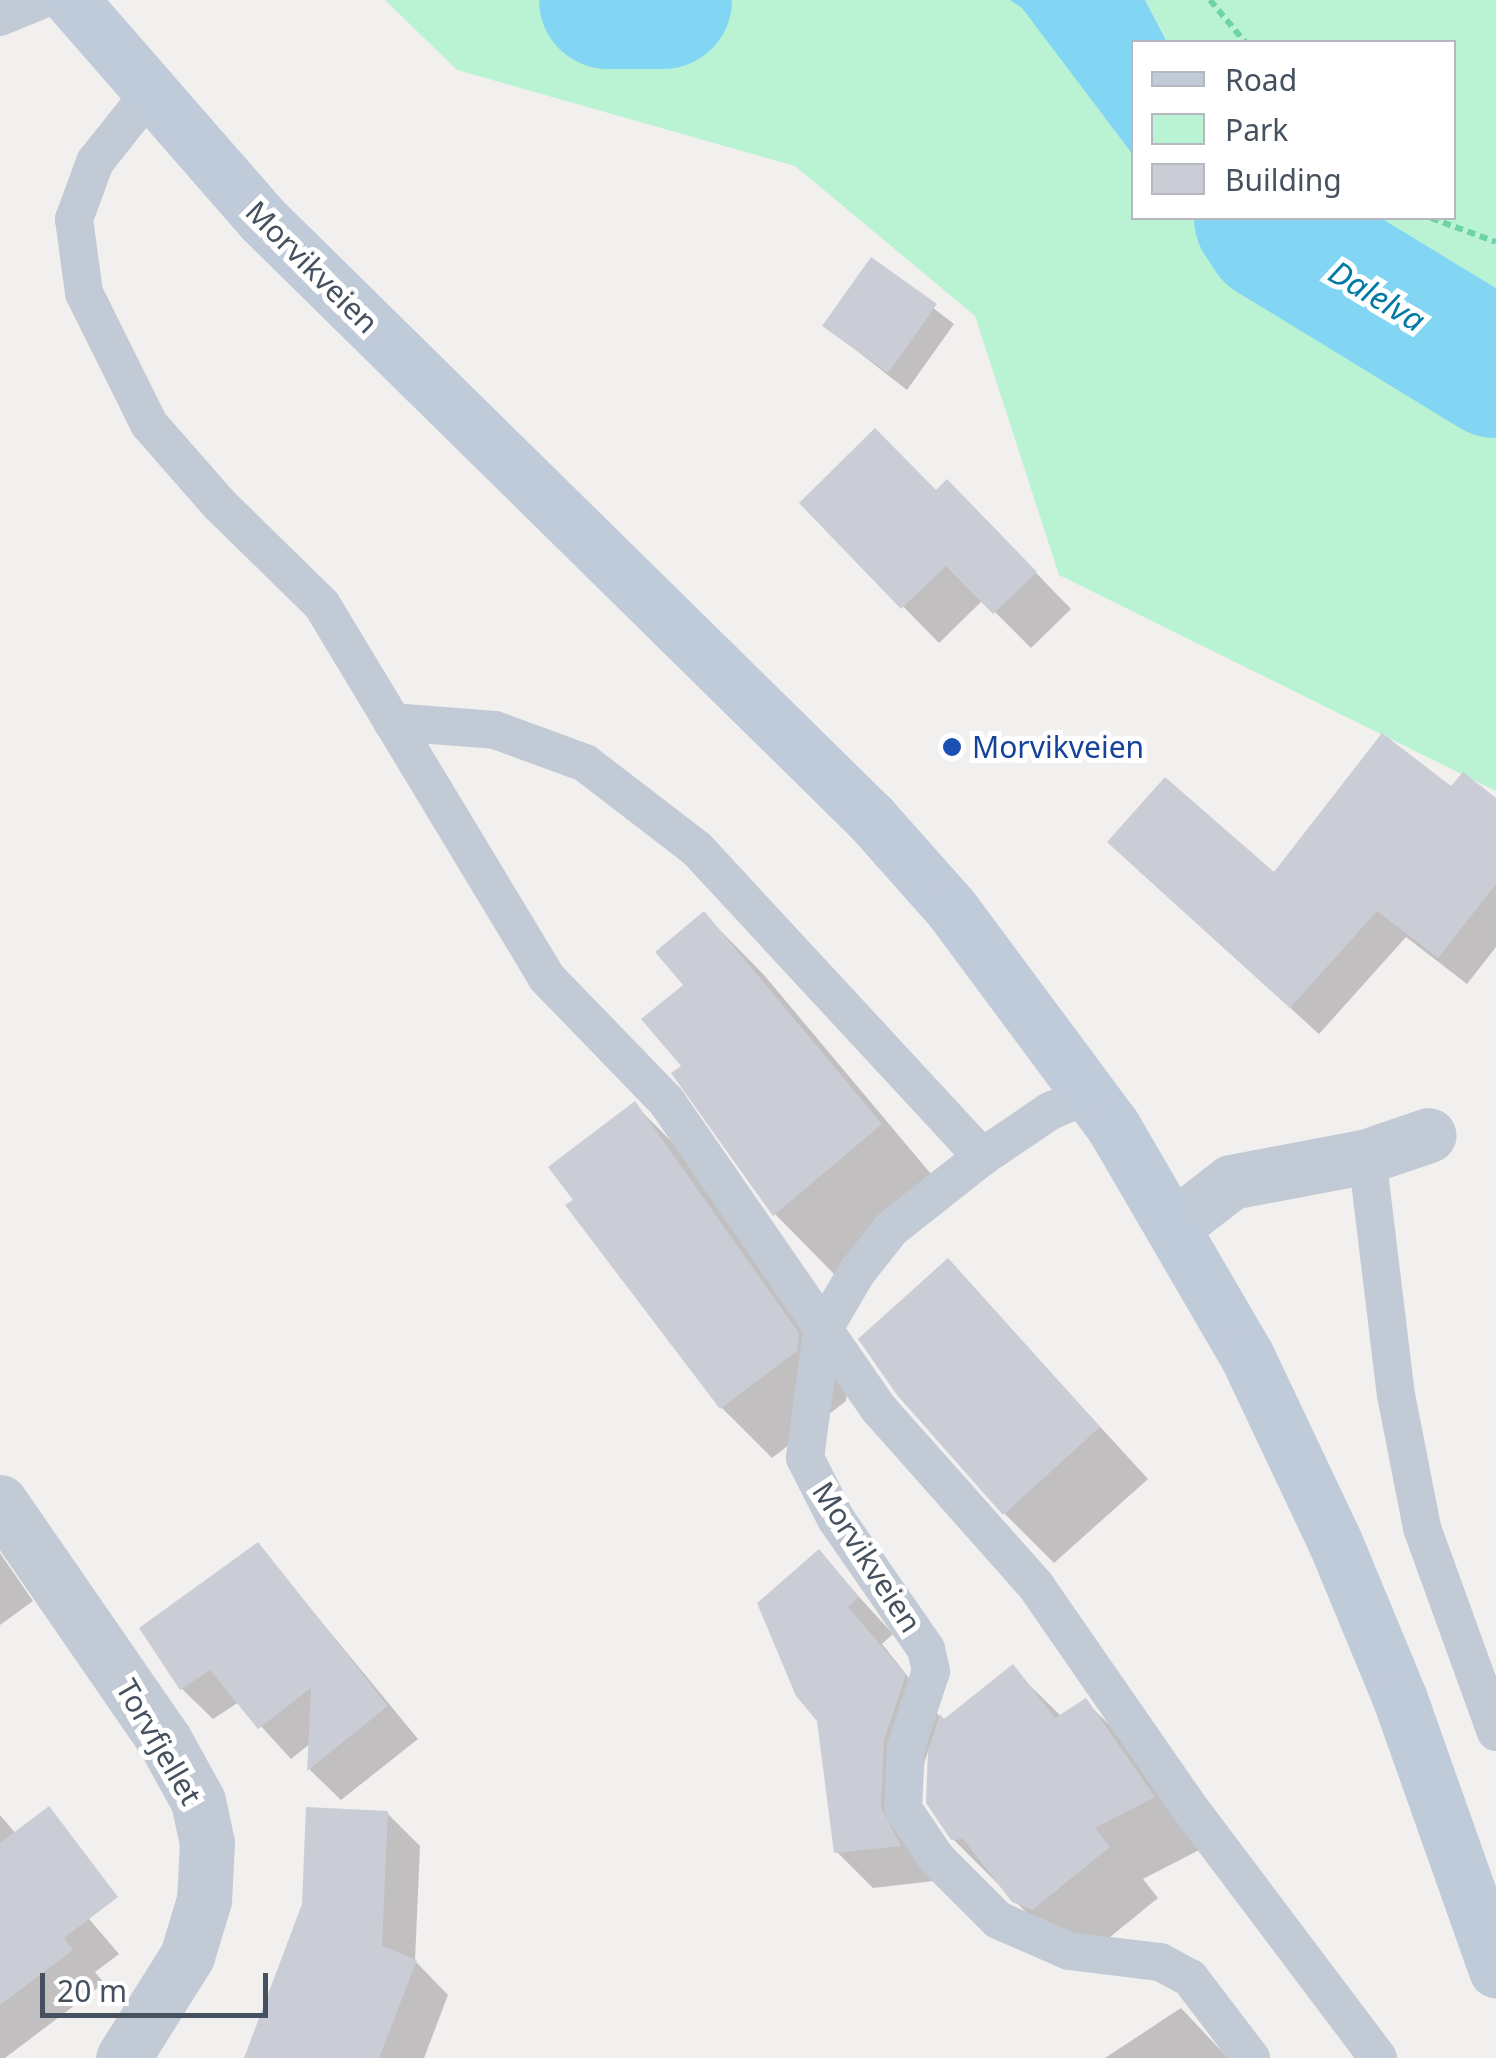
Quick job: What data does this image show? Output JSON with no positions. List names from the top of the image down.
{
  "streets": {
    "main road": ["Morvikveien"],
    "street": ["Torvfjellet"]
  },
  "water": ["Dalelva"],
  "places": ["Morvikveien"],
  "legend": ["Road", "Park", "Building"],
  "scale_bar": "20 m"
}
